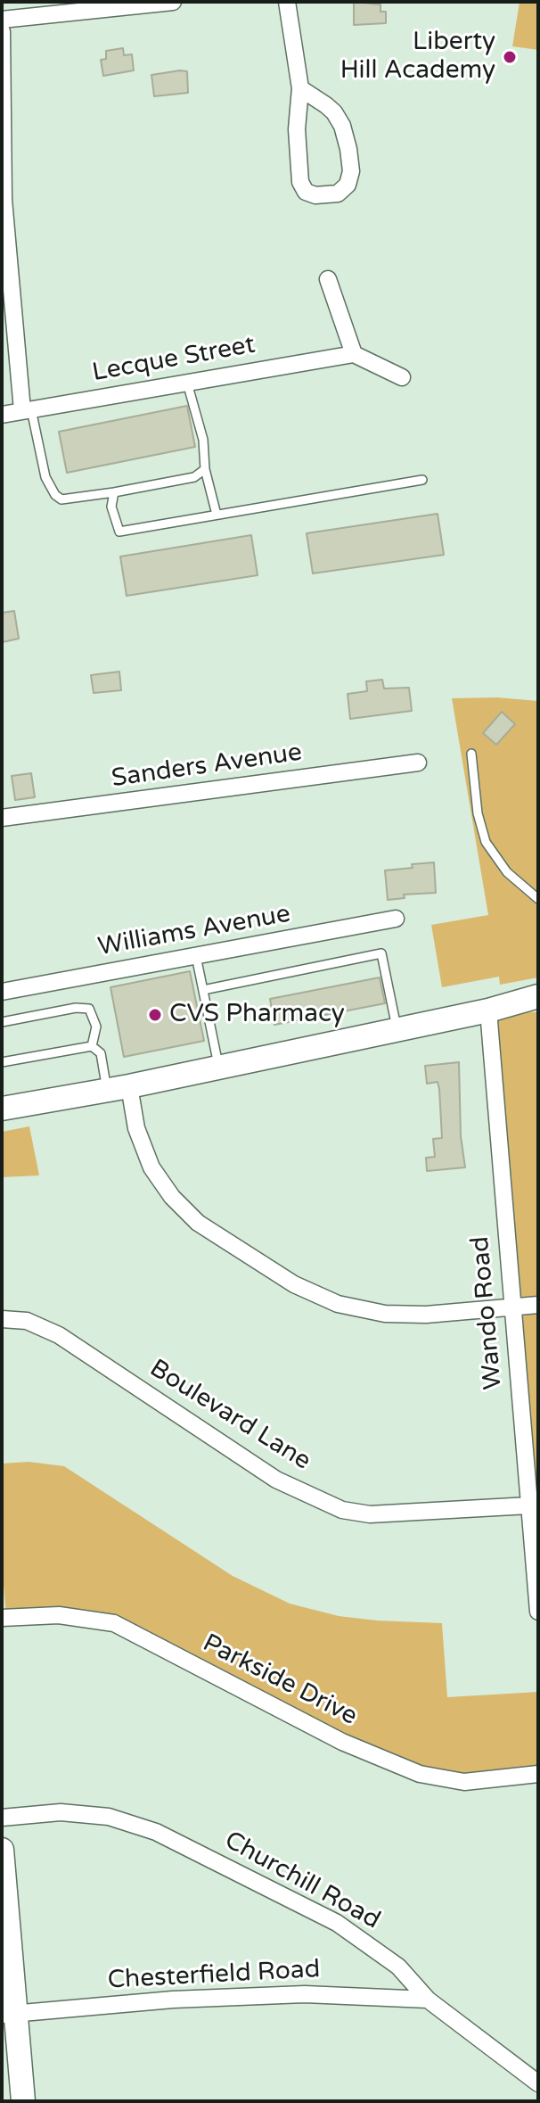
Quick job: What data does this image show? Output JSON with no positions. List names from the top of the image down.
{
  "streets": {
    "street": [
      "Lecque Street",
      "Sanders Avenue",
      "Williams Avenue",
      "Wando Road",
      "Boulevard Lane",
      "Parkside Drive",
      "Churchill Road",
      "Chesterfield Road"
    ]
  },
  "crossings": [
    ["Wando Road", "Boulevard Lane"],
    ["Churchill Road", "Chesterfield Road"]
  ],
  "places": ["Liberty Hill Academy", "CVS Pharmacy"]
}
